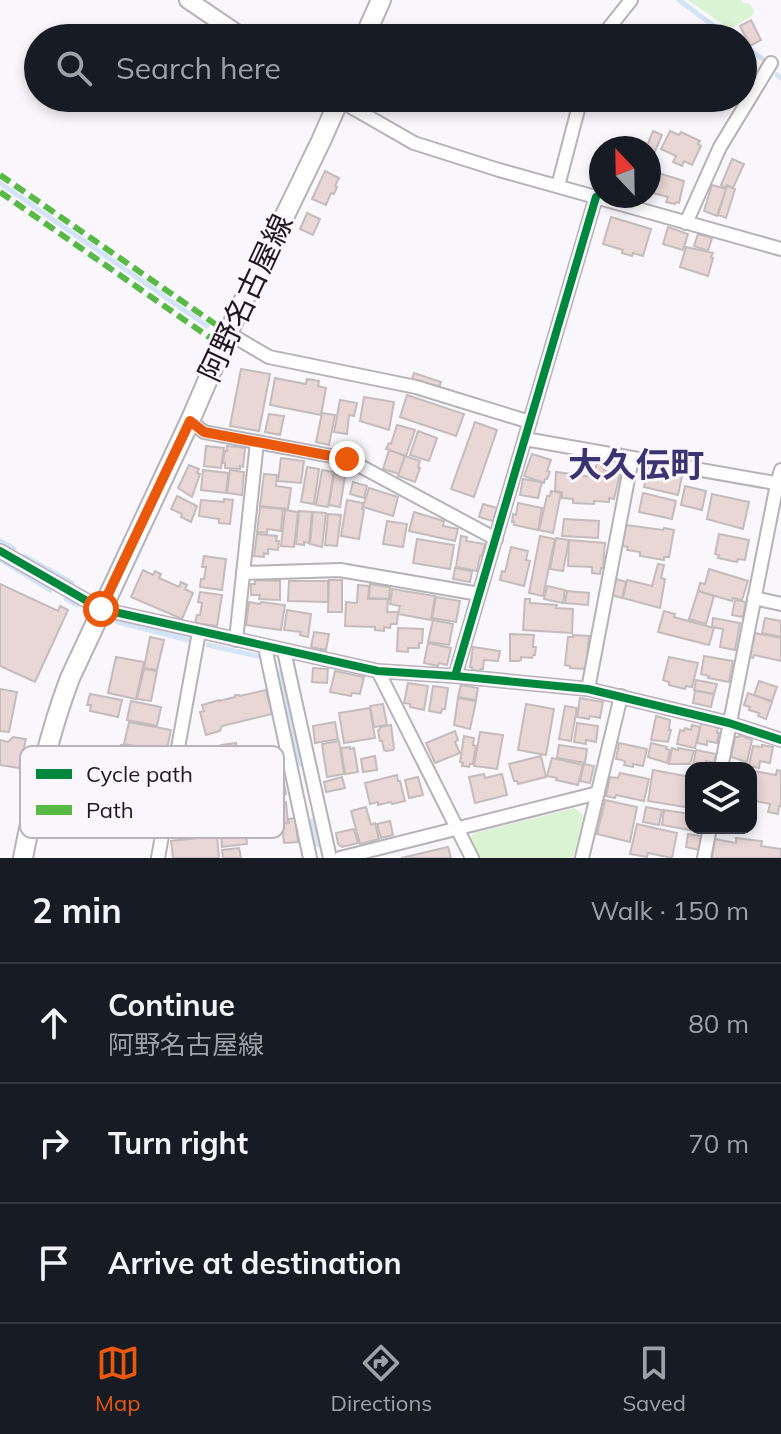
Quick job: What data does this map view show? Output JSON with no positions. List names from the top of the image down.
{
  "streets": {
    "main road": ["阿野名古屋線"]
  },
  "districts": ["大久伝町"],
  "legend": ["Cycle path", "Path"],
  "north": "top",
  "page": {
    "search": "Search here",
    "heading": ["2 min", "Walk · 150 m"],
    "list": [
      ["Continue", "阿野名古屋線", "80 m"],
      ["Turn right", "70 m"],
      "Arrive at destination"
    ],
    "nav": ["Map", "Directions", "Saved"]
  }
}
